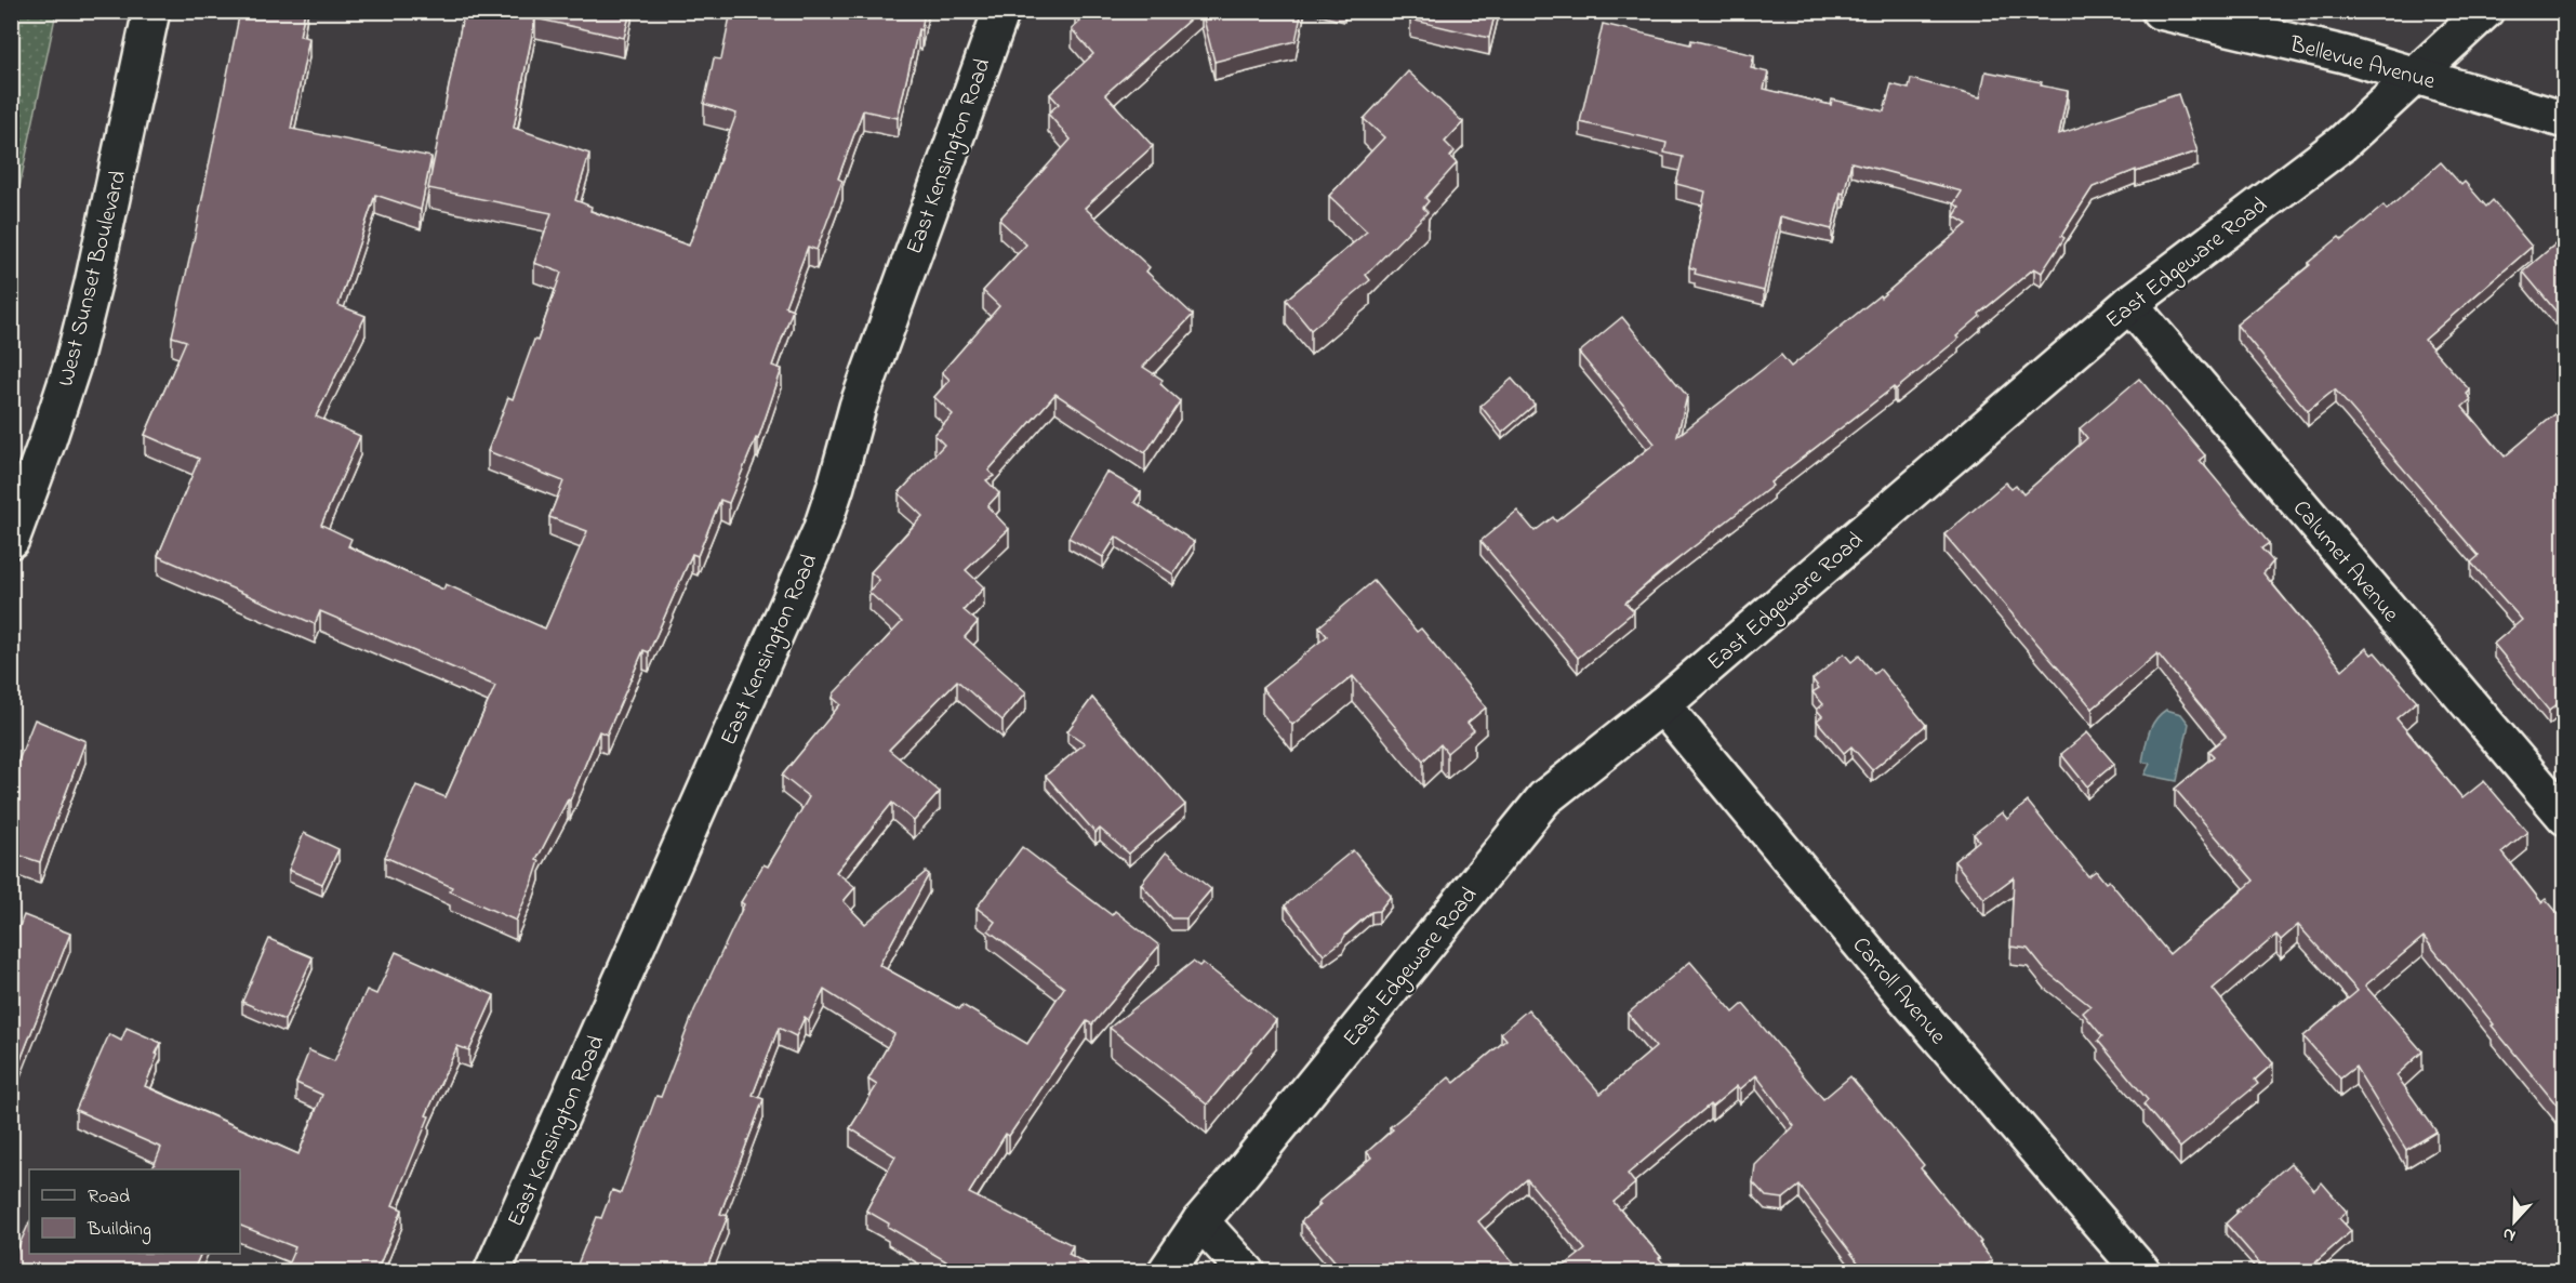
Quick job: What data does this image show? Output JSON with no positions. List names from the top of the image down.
{
  "streets": {
    "street": [
      "Bellevue Avenue",
      "East Kensington Road",
      "East Edgeware Road",
      "West Sunset Boulevard",
      "Calumet Avenue",
      "Carroll Avenue"
    ]
  },
  "crossings": [
    ["Bellevue Avenue", "East Edgeware Road"],
    ["East Edgeware Road", "Calumet Avenue"],
    ["East Edgeware Road", "Carroll Avenue"]
  ],
  "legend": ["Road", "Building"],
  "north": "bottom"
}
